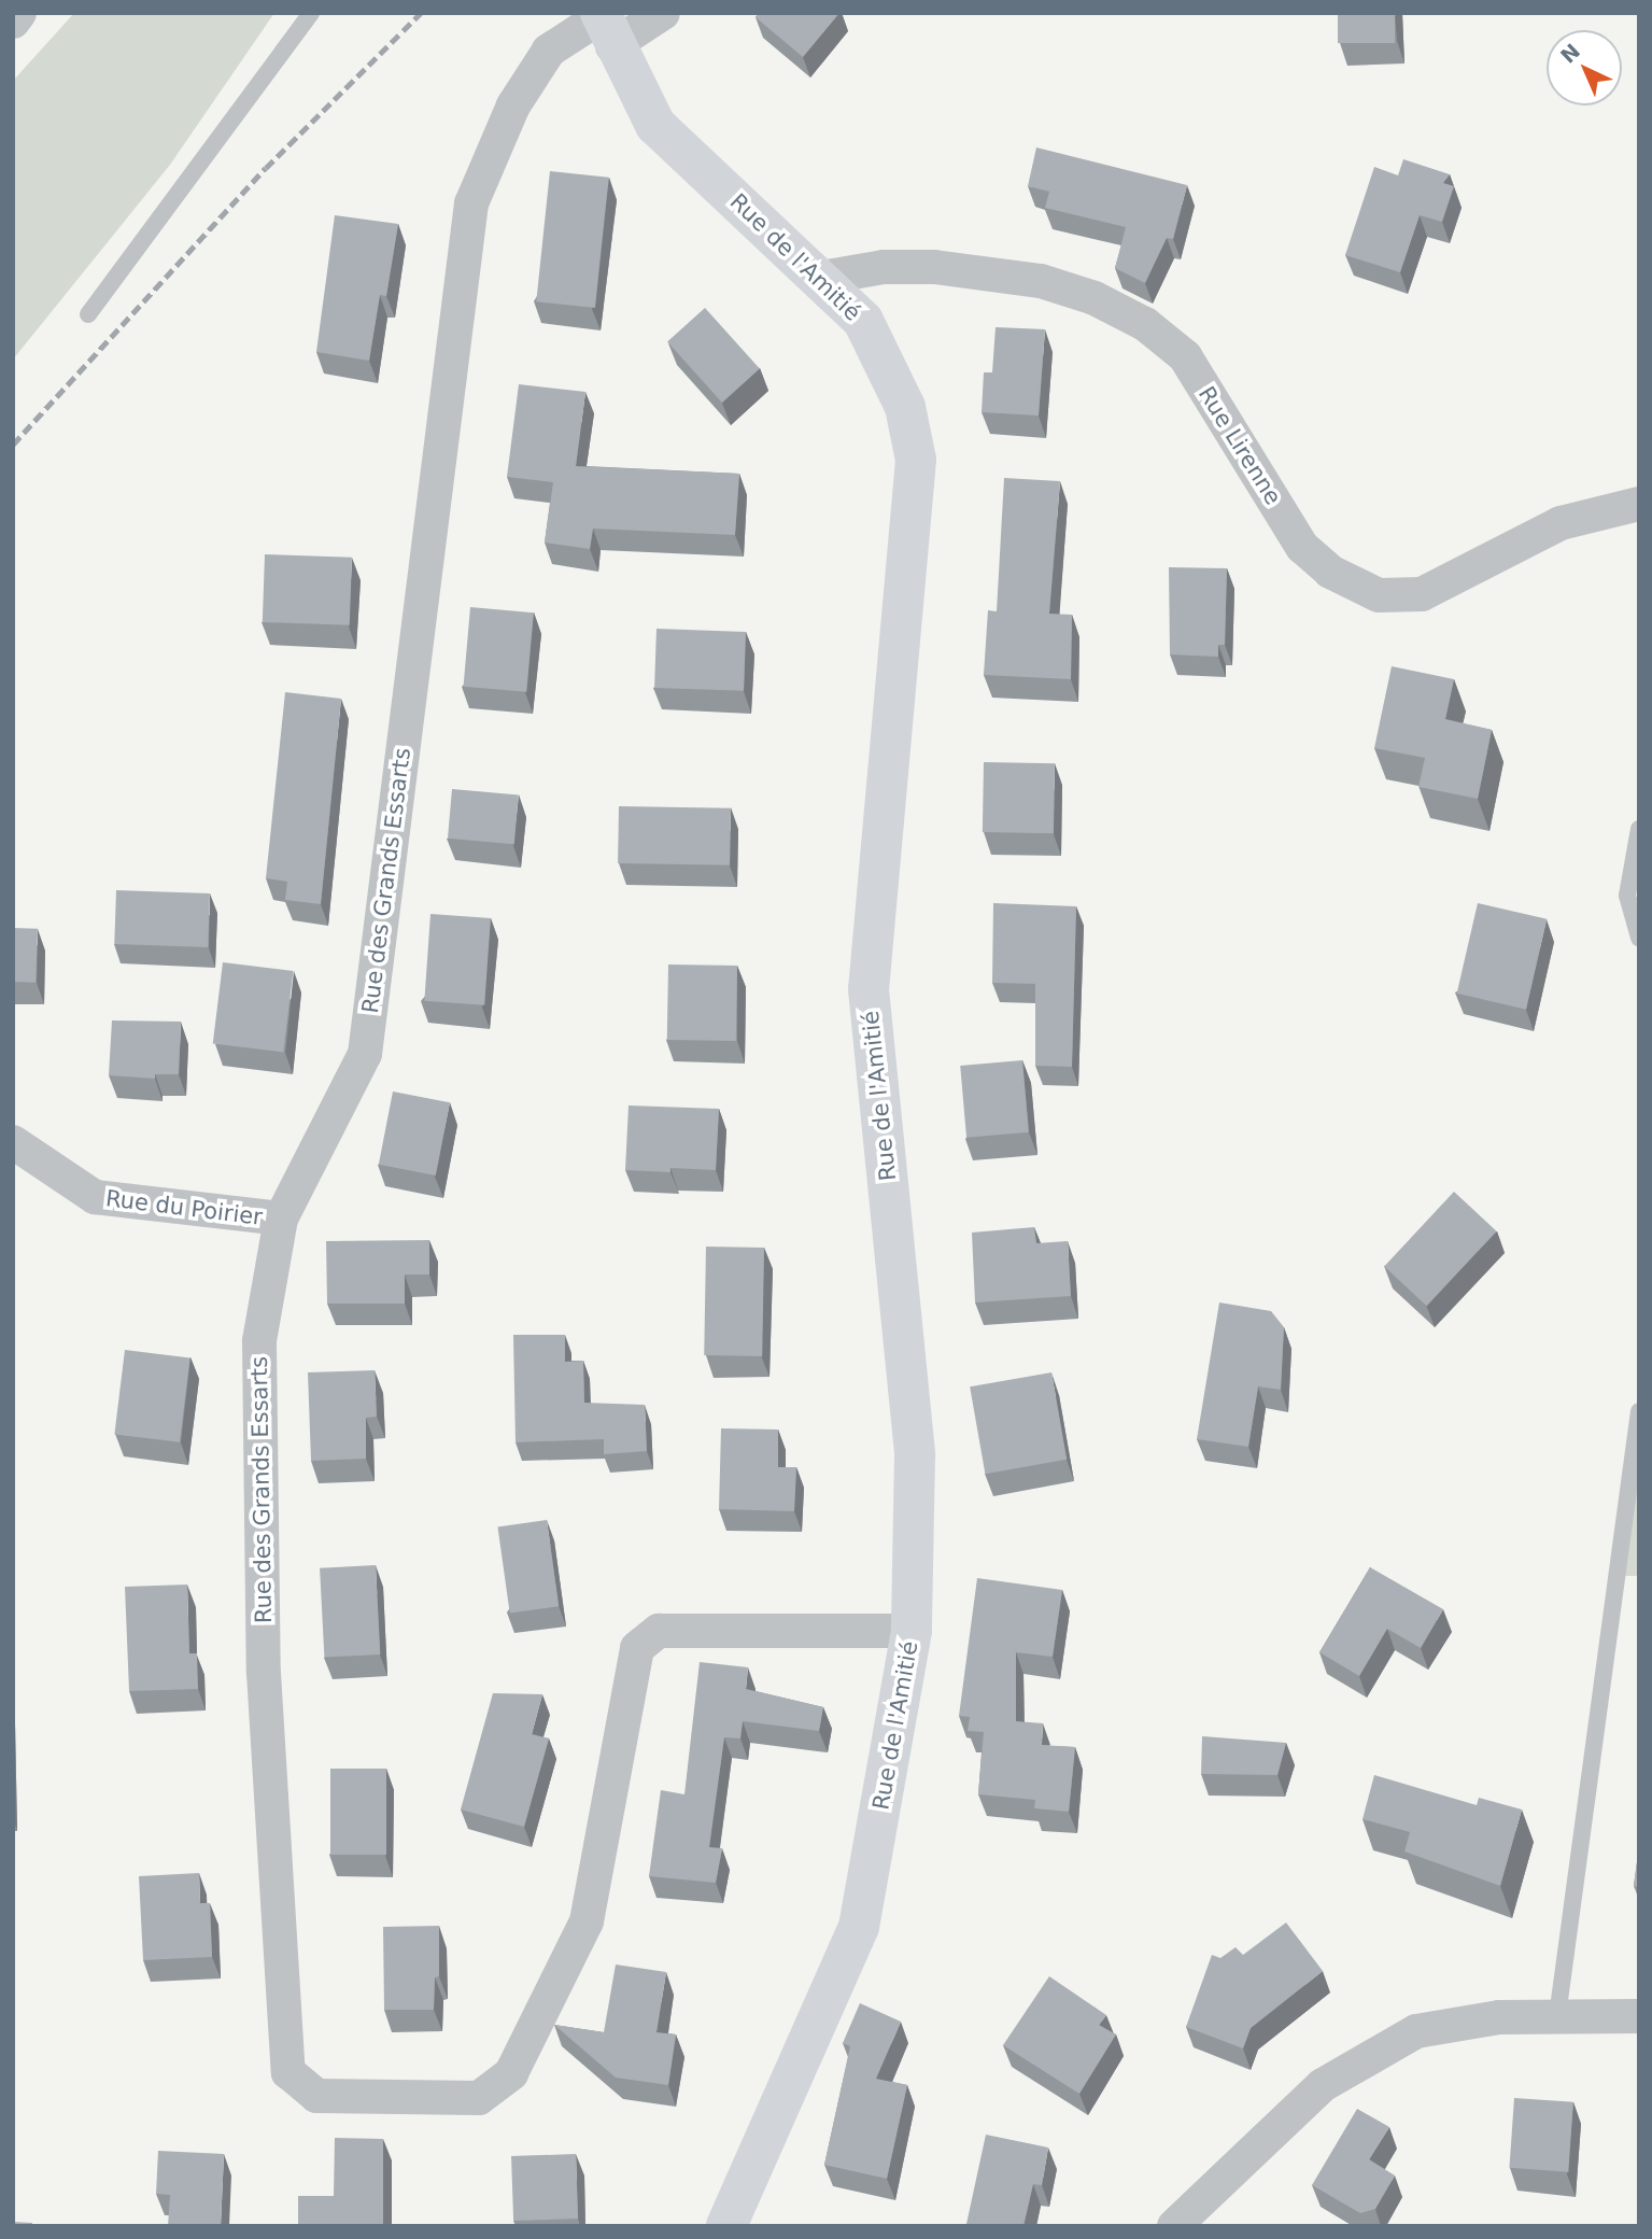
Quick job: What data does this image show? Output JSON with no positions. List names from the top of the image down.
{
  "streets": {
    "street": [
      "Rue de l'Amitié",
      "Rue Lirenne",
      "Rue des Grands Essarts",
      "Rue du Poirier"
    ]
  },
  "crossings": [
    ["Rue de l'Amitié", "Rue Lirenne"],
    ["Rue de l'Amitié", "Rue des Grands Essarts"],
    ["Rue des Grands Essarts", "Rue du Poirier"]
  ],
  "north": "top left"
}
